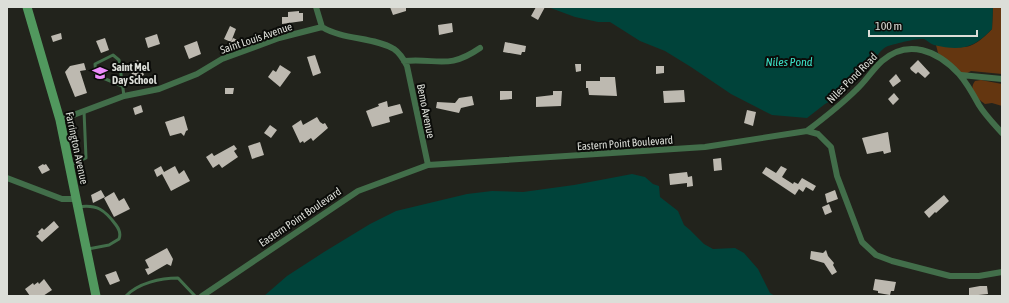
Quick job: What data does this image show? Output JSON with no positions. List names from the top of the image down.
{
  "streets": {
    "main road": ["Farrington Avenue"],
    "street": [
      "Saint Louis Avenue",
      "Niles Pond Road",
      "Bemo Avenue",
      "Eastern Point Boulevard"
    ]
  },
  "crossings": [
    ["Saint Louis Avenue", "Farrington Avenue"],
    ["Niles Pond Road", "Eastern Point Boulevard"],
    ["Bemo Avenue", "Eastern Point Boulevard"]
  ],
  "water": ["Niles Pond"],
  "places": {
    "school or university": ["Saint Mel Day School"]
  },
  "scale_bar": "100 m"
}
